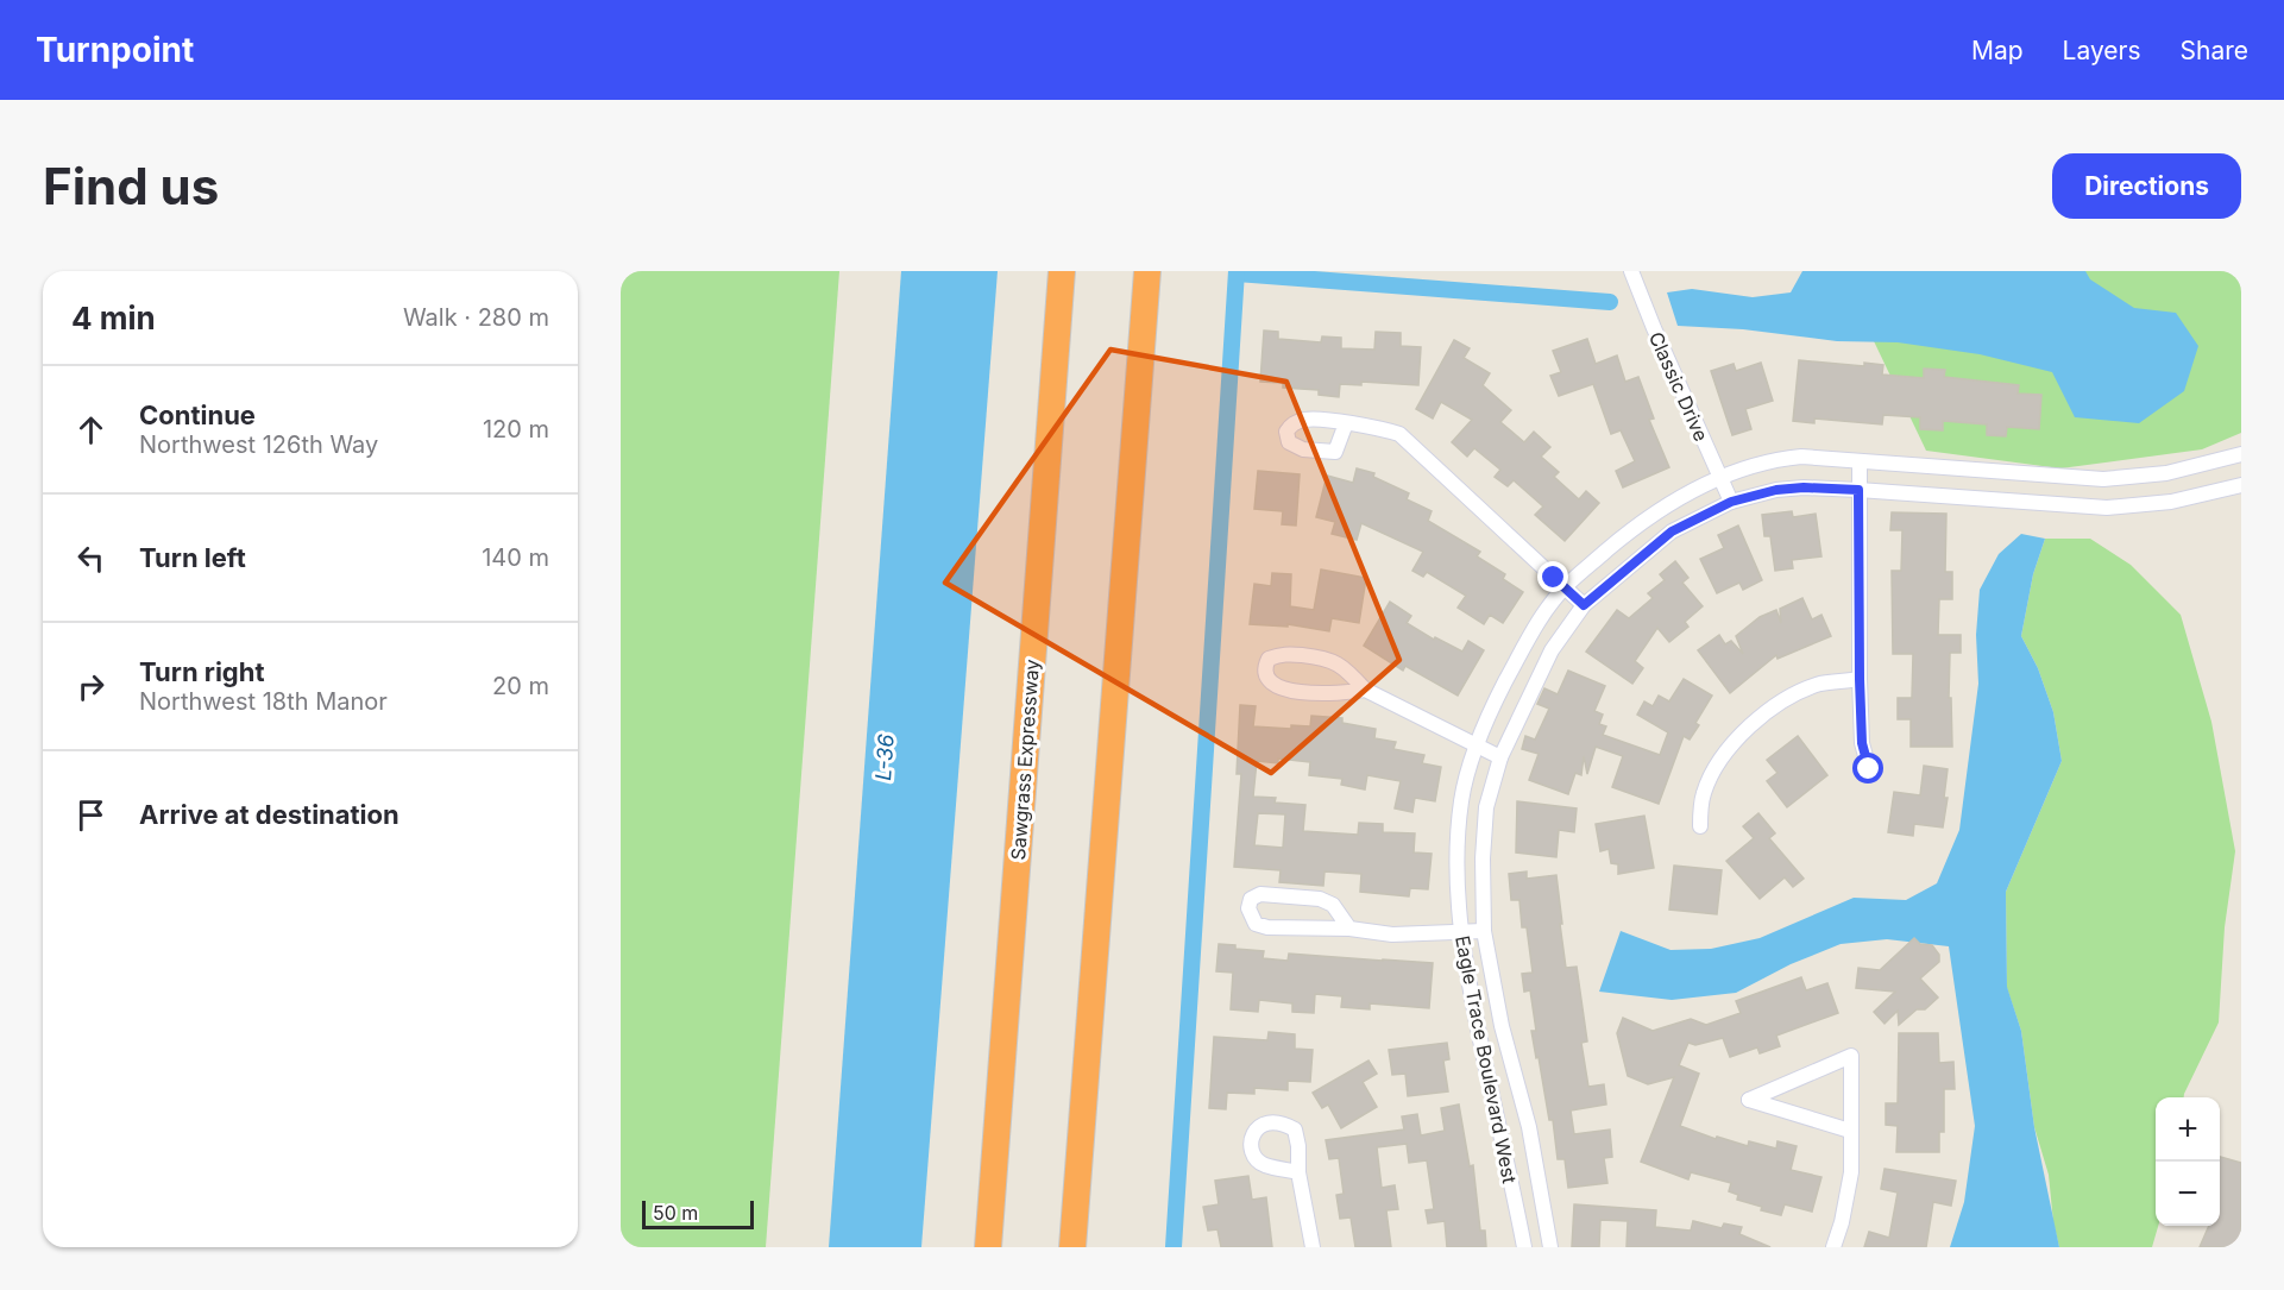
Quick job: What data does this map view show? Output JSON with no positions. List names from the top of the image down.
{
  "streets": {
    "highway": ["Sawgrass Expressway"],
    "street": ["Classic Drive", "Eagle Trace Boulevard West"]
  },
  "crossings": [
    ["Classic Drive", "Eagle Trace Boulevard West"]
  ],
  "water": ["L-36"],
  "scale_bar": "50 m",
  "page": {
    "header": "Turnpoint",
    "nav": ["Map", "Layers", "Share"],
    "buttons": "Directions",
    "title": "Find us",
    "heading": ["4 min", "Walk · 280 m"],
    "list": [
      ["Continue", "Northwest 126th Way", "120 m"],
      ["Turn left", "140 m"],
      ["Turn right", "Northwest 18th Manor", "20 m"],
      "Arrive at destination"
    ],
    "map_buttons": ["+", "−"],
    "scale": "50 m"
  }
}
